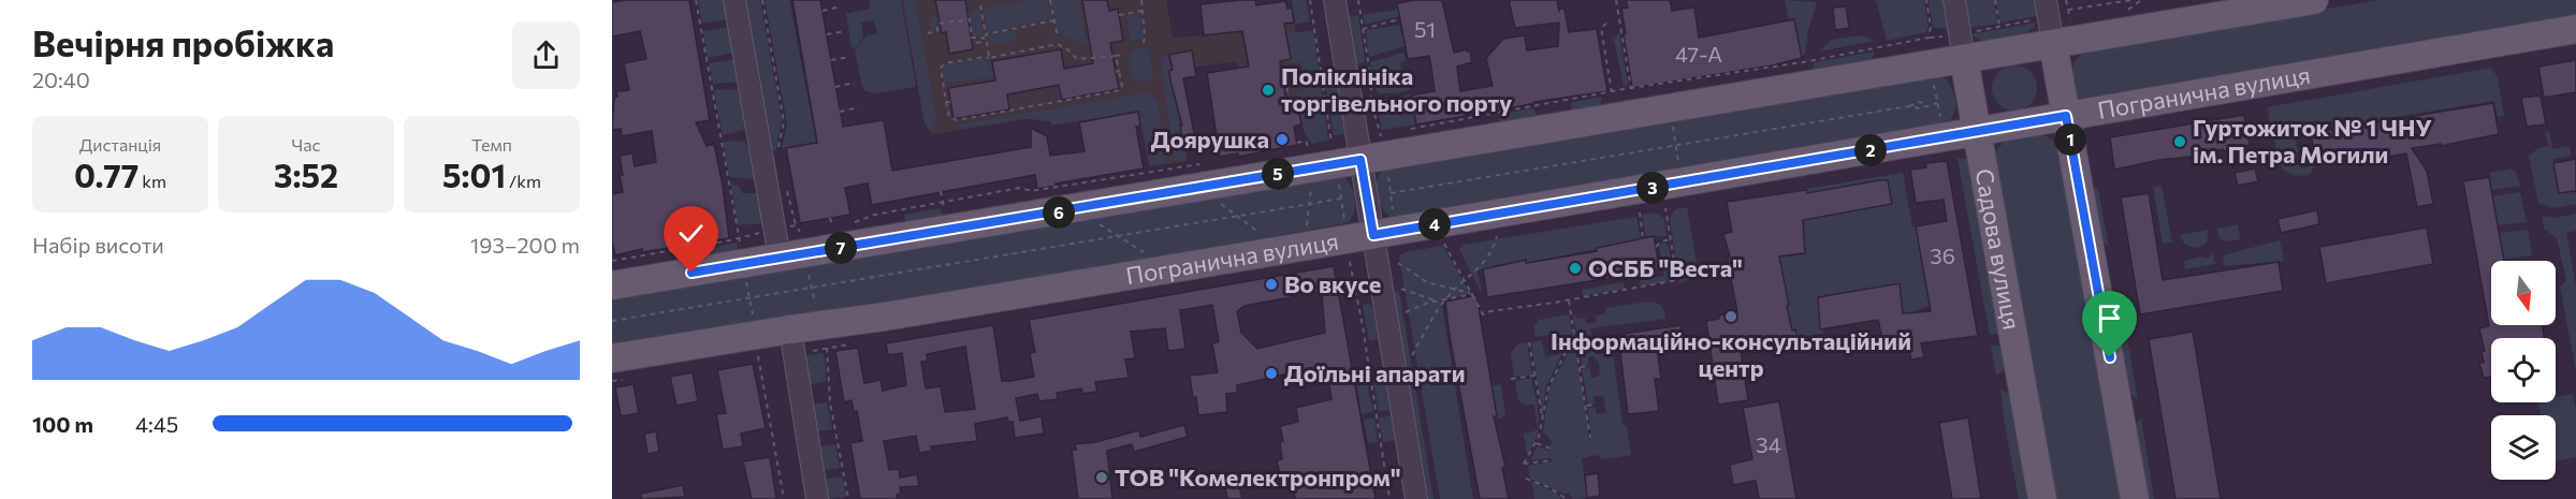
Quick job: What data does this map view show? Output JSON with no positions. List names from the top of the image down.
{
  "streets": {
    "main road": ["Погранична вулиця", "Садова вулиця"]
  },
  "crossings": [
    ["Погранична вулиця", "Садова вулиця"]
  ],
  "places": [
    "Поліклініка торгівельного порту",
    "Доярушка",
    "Гуртожиток № 1 ЧНУ ім. Петра Могили",
    "ОСББ \"Веста\"",
    "Во вкусе",
    "Інформаційно-консультаційний центр",
    "Доїльні апарати",
    "ТОВ \"Комелектронпром\""
  ],
  "house_numbers": [
    "51",
    "47-А",
    "36",
    "34"
  ],
  "north": "bottom",
  "page": {
    "heading": ["Вечірня пробіжка", "20:40"],
    "stats": [
      ["Дистанція", "0.77 km"],
      ["Час", "3:52"],
      ["Темп", "5:01 /km"]
    ],
    "pins": [
      "1",
      "2",
      "5",
      "3",
      "6",
      "4",
      "7"
    ],
    "chart": ["Набір висоти", "193–200 m"],
    "list": [
      {
        "name": "100 m",
        "note": "4:45"
      }
    ]
  }
}
